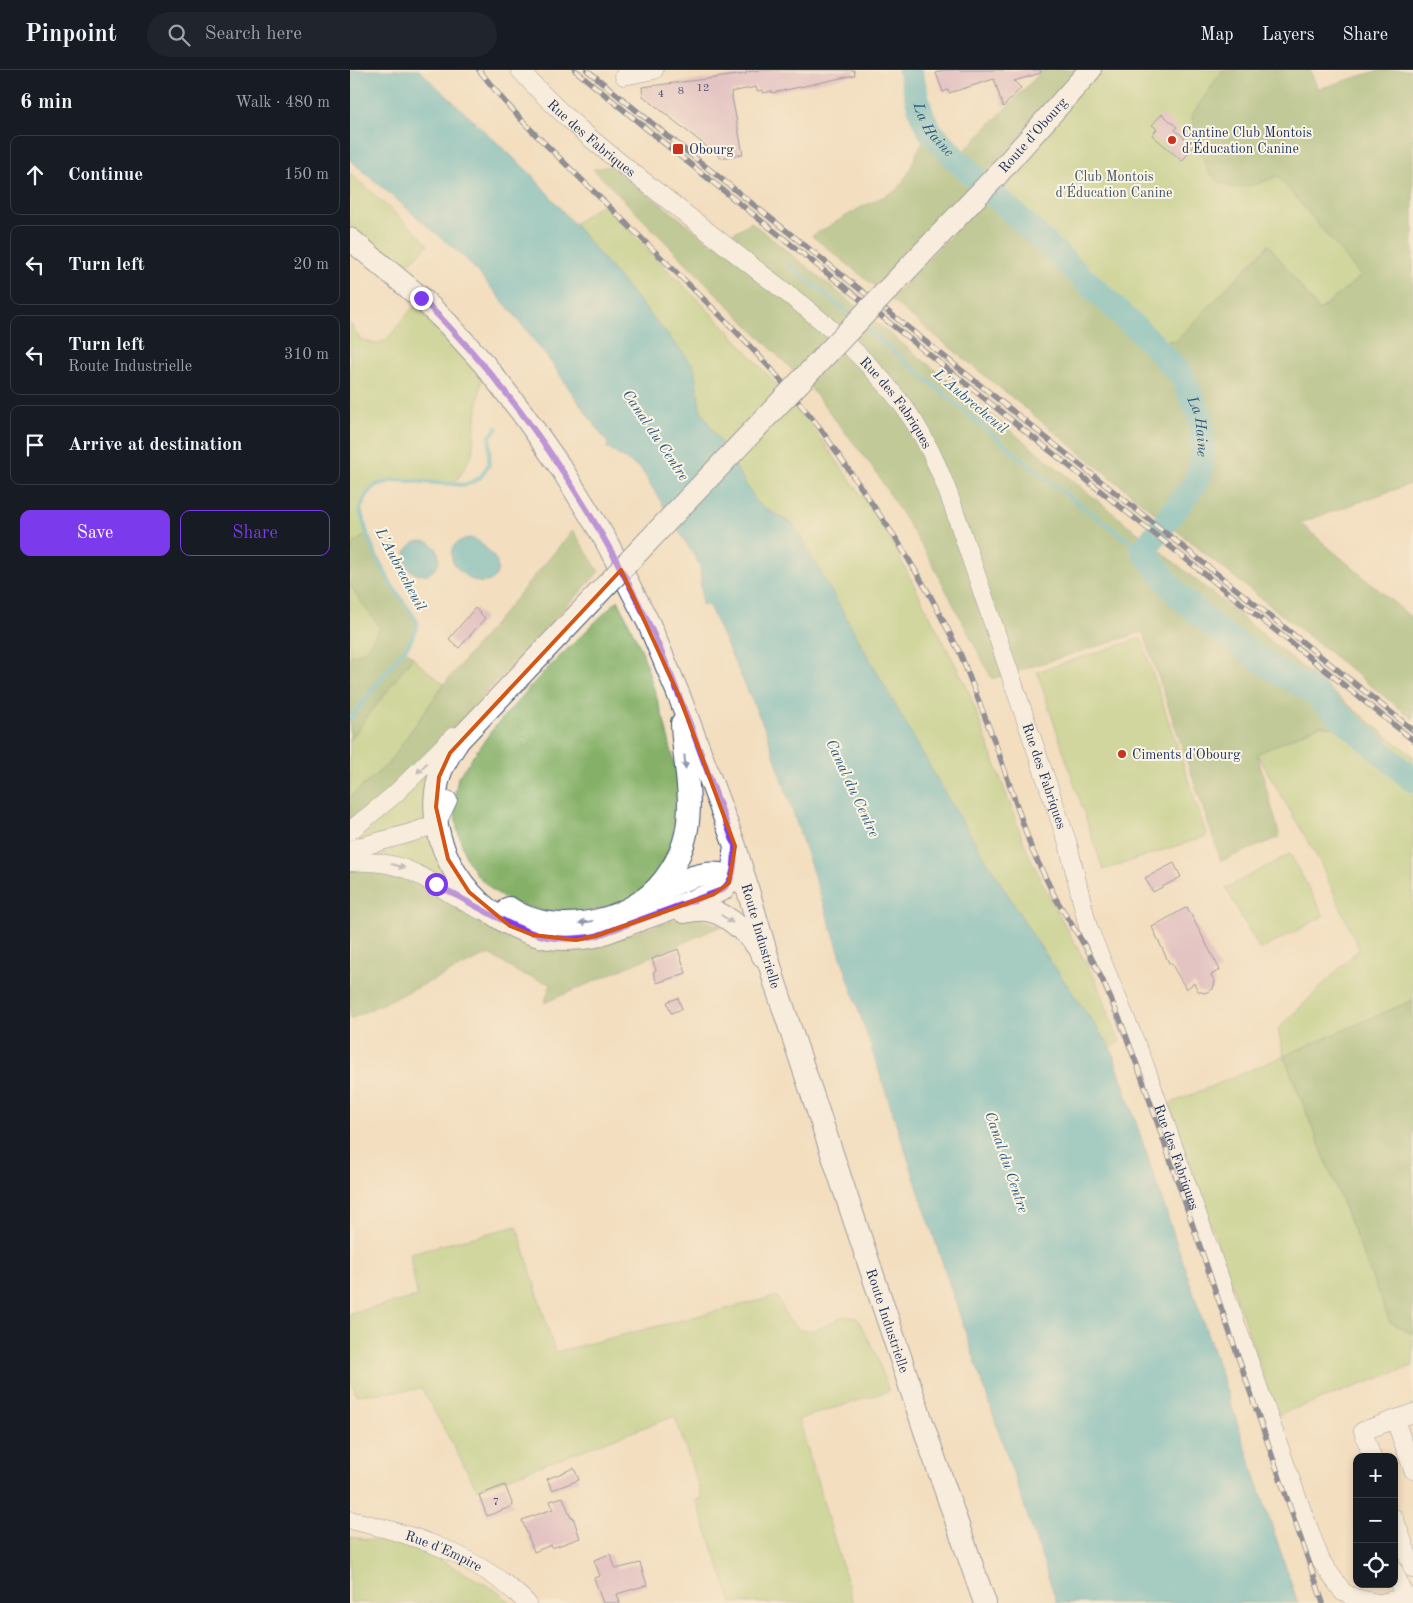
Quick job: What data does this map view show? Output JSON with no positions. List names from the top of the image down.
{
  "streets": {
    "main road": ["Route d'Obourg", "Route Industrielle"],
    "street": ["Rue des Fabriques", "Rue d'Empire"]
  },
  "water": ["La Haine", "L'Aubrecheuil", "Canal du Centre"],
  "parks": ["Club Montois d'Éducation Canine"],
  "places": {
    "other": ["Cantine Club Montois d'Éducation Canine", "Ciments d'Obourg"],
    "transit": ["Obourg"]
  },
  "house_numbers": [
    "12",
    "8",
    "4",
    "7"
  ],
  "page": {
    "header": "Pinpoint",
    "search": "Search here",
    "nav": ["Map", "Layers", "Share"],
    "heading": ["6 min", "Walk · 480 m"],
    "list": [
      ["Continue", "150 m"],
      ["Turn left", "20 m"],
      ["Turn left", "Route Industrielle", "310 m"],
      "Arrive at destination"
    ],
    "buttons": ["Save", "Share"],
    "map_buttons": ["+", "−"]
  }
}
